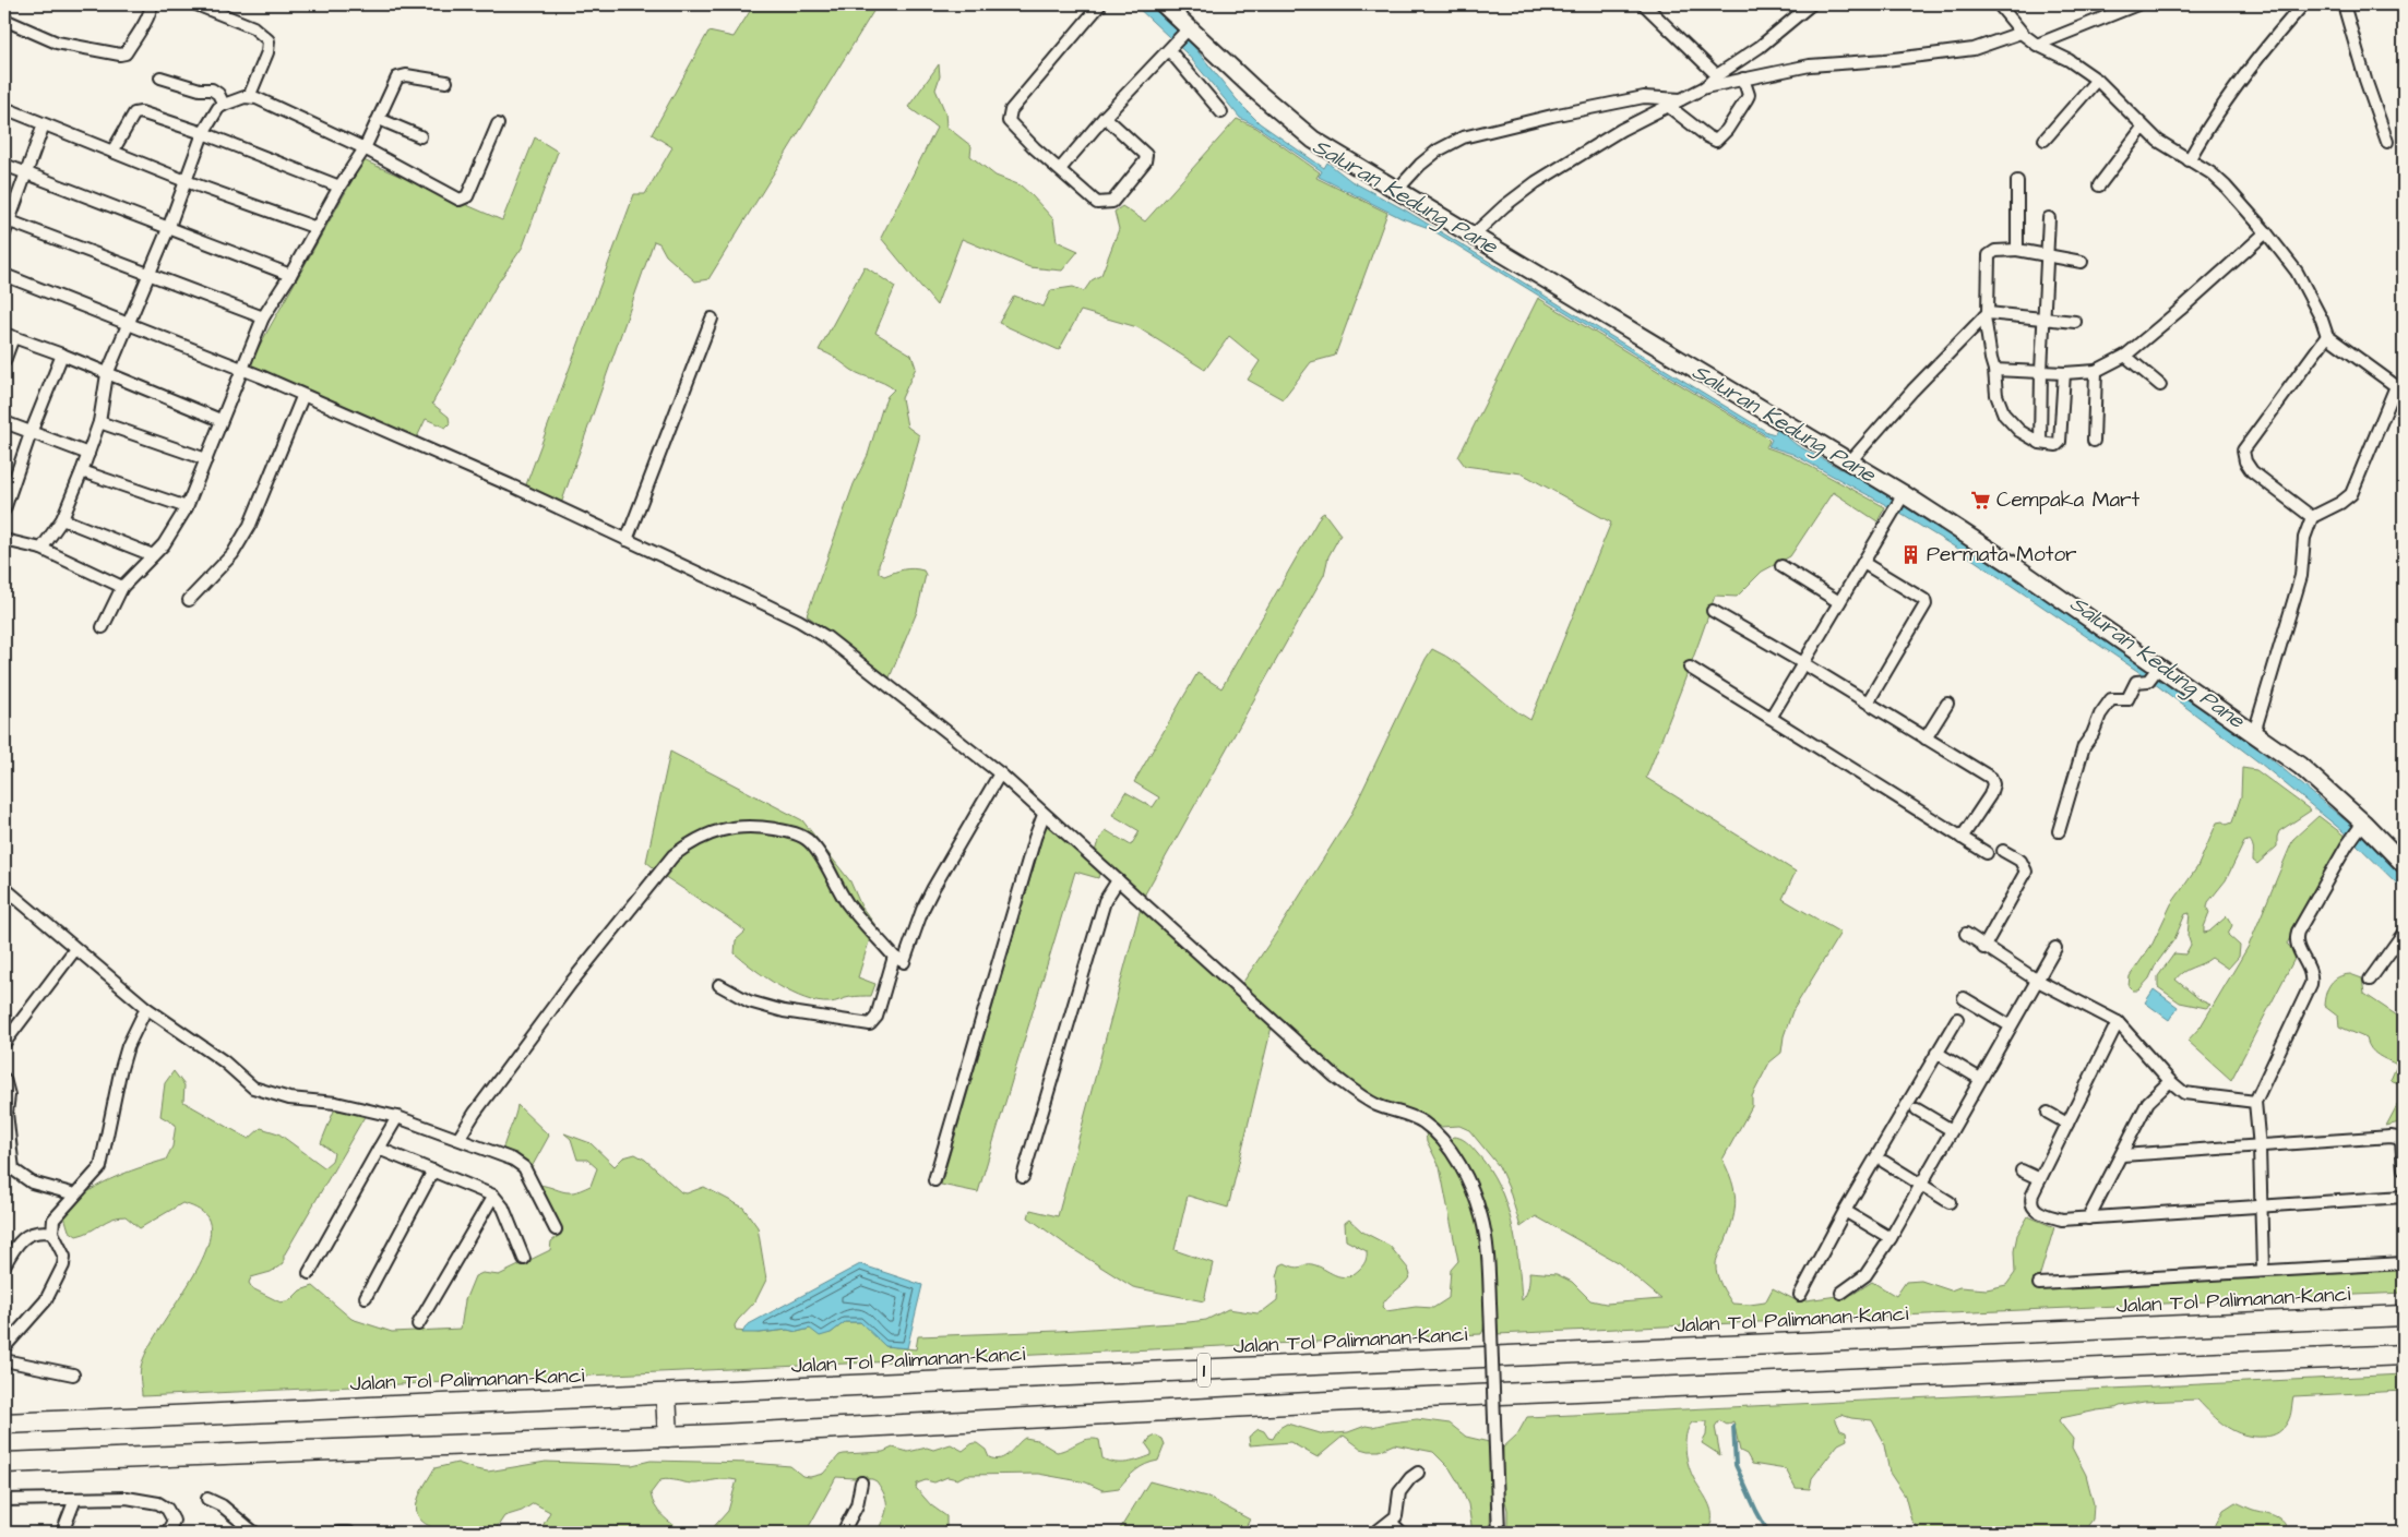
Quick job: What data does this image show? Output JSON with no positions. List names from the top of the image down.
{
  "streets": {
    "highway": ["Jalan Tol Palimanan–Kanci", "1"]
  },
  "water": ["Saluran Kedung Pane"],
  "places": {
    "supermarket": ["Cempaka Mart"],
    "building": ["Permata Motor"]
  }
}
